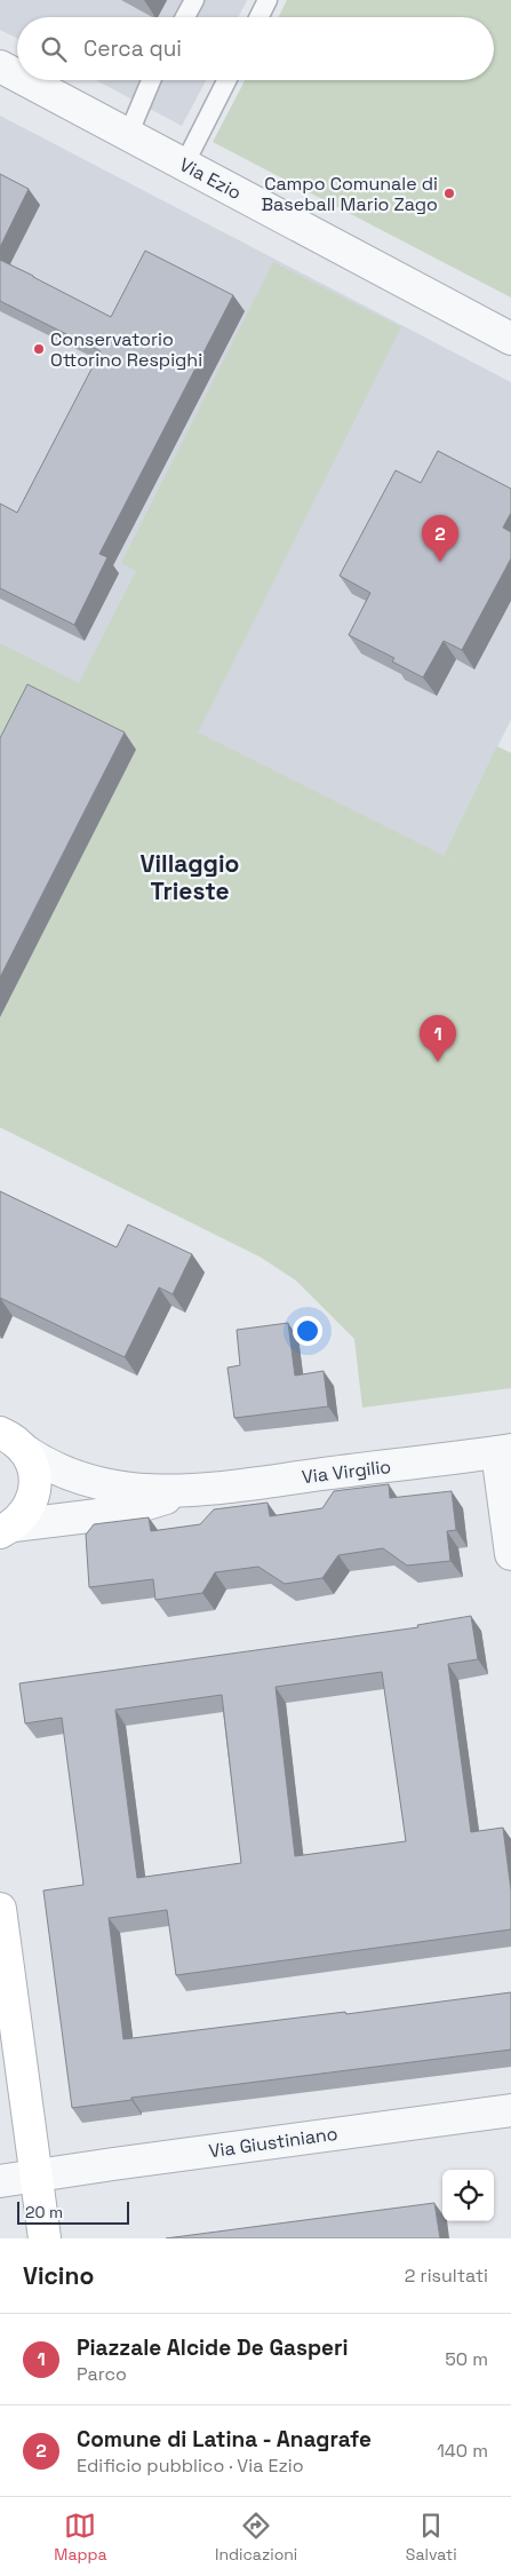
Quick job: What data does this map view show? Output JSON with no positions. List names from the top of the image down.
{
  "streets": {
    "street": ["Via Ezio", "Via Virgilio", "Via Giustiniano"]
  },
  "districts": ["Villaggio Trieste"],
  "places": ["Campo Comunale di Baseball Mario Zago", "Conservatorio Ottorino Respighi"],
  "scale_bar": "20 m",
  "page": {
    "search": "Cerca qui",
    "pins": ["2", "1"],
    "scale": "20 m",
    "heading": ["Vicino", "2 risultati"],
    "list": [
      {
        "mark": "1",
        "name": "Piazzale Alcide De Gasperi",
        "note": "Parco",
        "value": "50 m"
      },
      {
        "mark": "2",
        "name": "Comune di Latina - Anagrafe",
        "note": "Edificio pubblico · Via Ezio",
        "value": "140 m"
      }
    ],
    "nav": ["Mappa", "Indicazioni", "Salvati"]
  }
}
